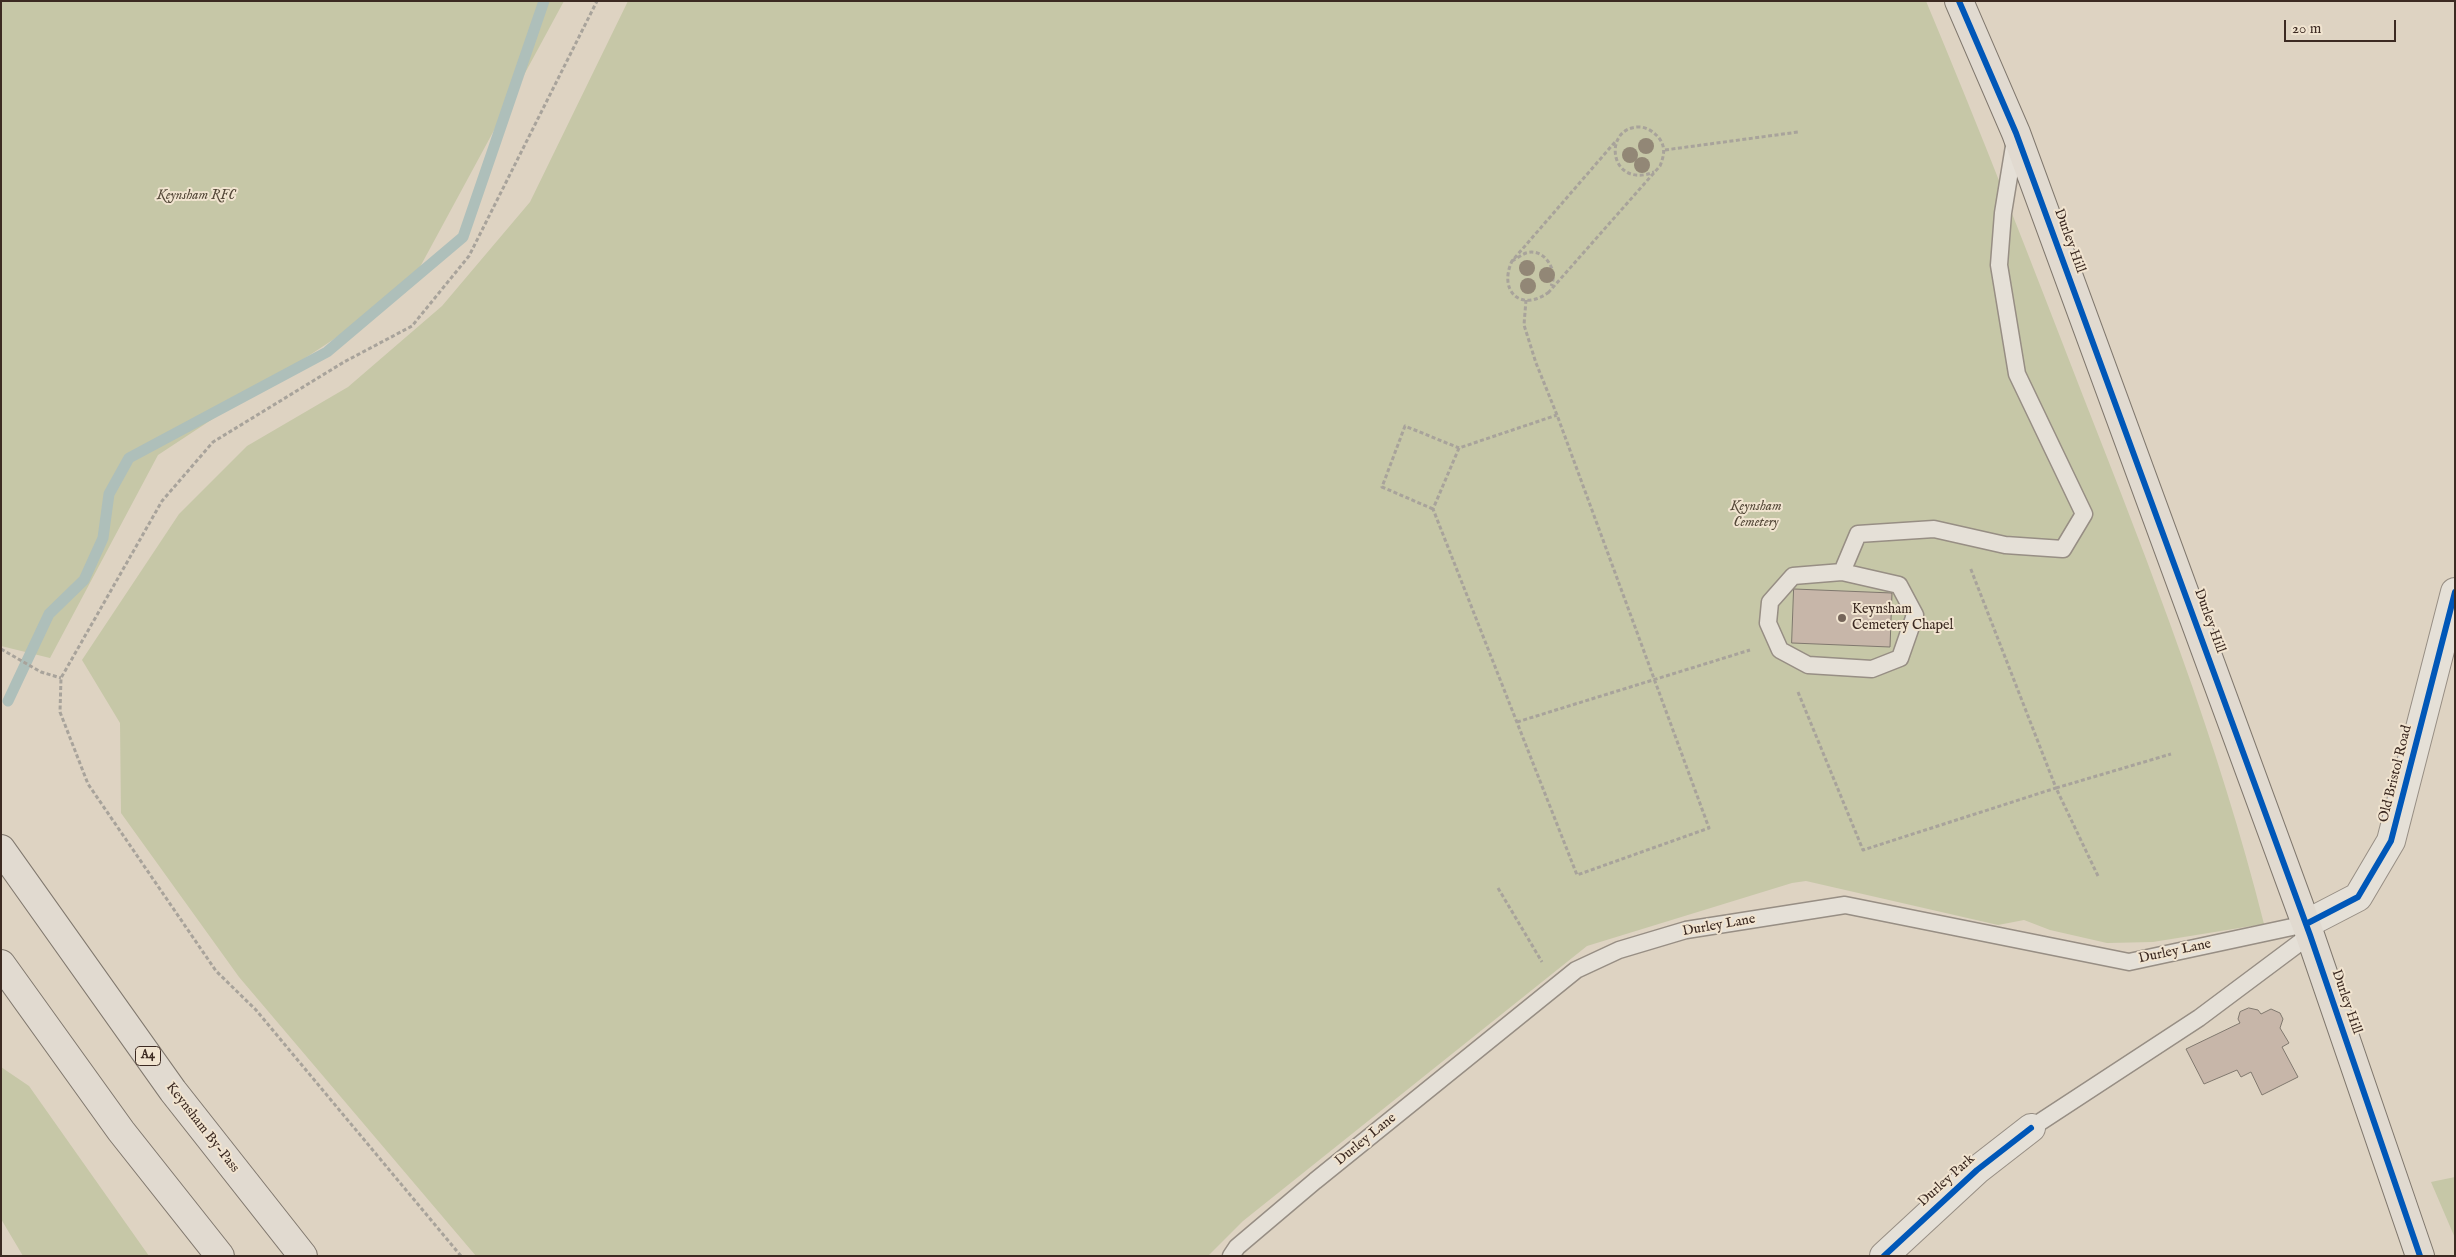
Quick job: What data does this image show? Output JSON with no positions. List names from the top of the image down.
{
  "streets": {
    "main road": ["Durley Hill", "A4", "Keynsham By-Pass"],
    "street": ["Old Bristol Road", "Durley Park"],
    "lane": ["Durley Lane"]
  },
  "crossings": [
    ["Durley Hill", "Old Bristol Road"],
    ["Durley Hill", "Durley Lane"],
    ["Durley Hill", "Durley Park"],
    ["Old Bristol Road", "Durley Lane"],
    ["Old Bristol Road", "Durley Park"],
    ["Durley Lane", "Durley Park"]
  ],
  "parks": ["Keynsham RFC", "Keynsham Cemetery"],
  "places": ["Keynsham Cemetery Chapel"],
  "scale_bar": "20 m"
}
